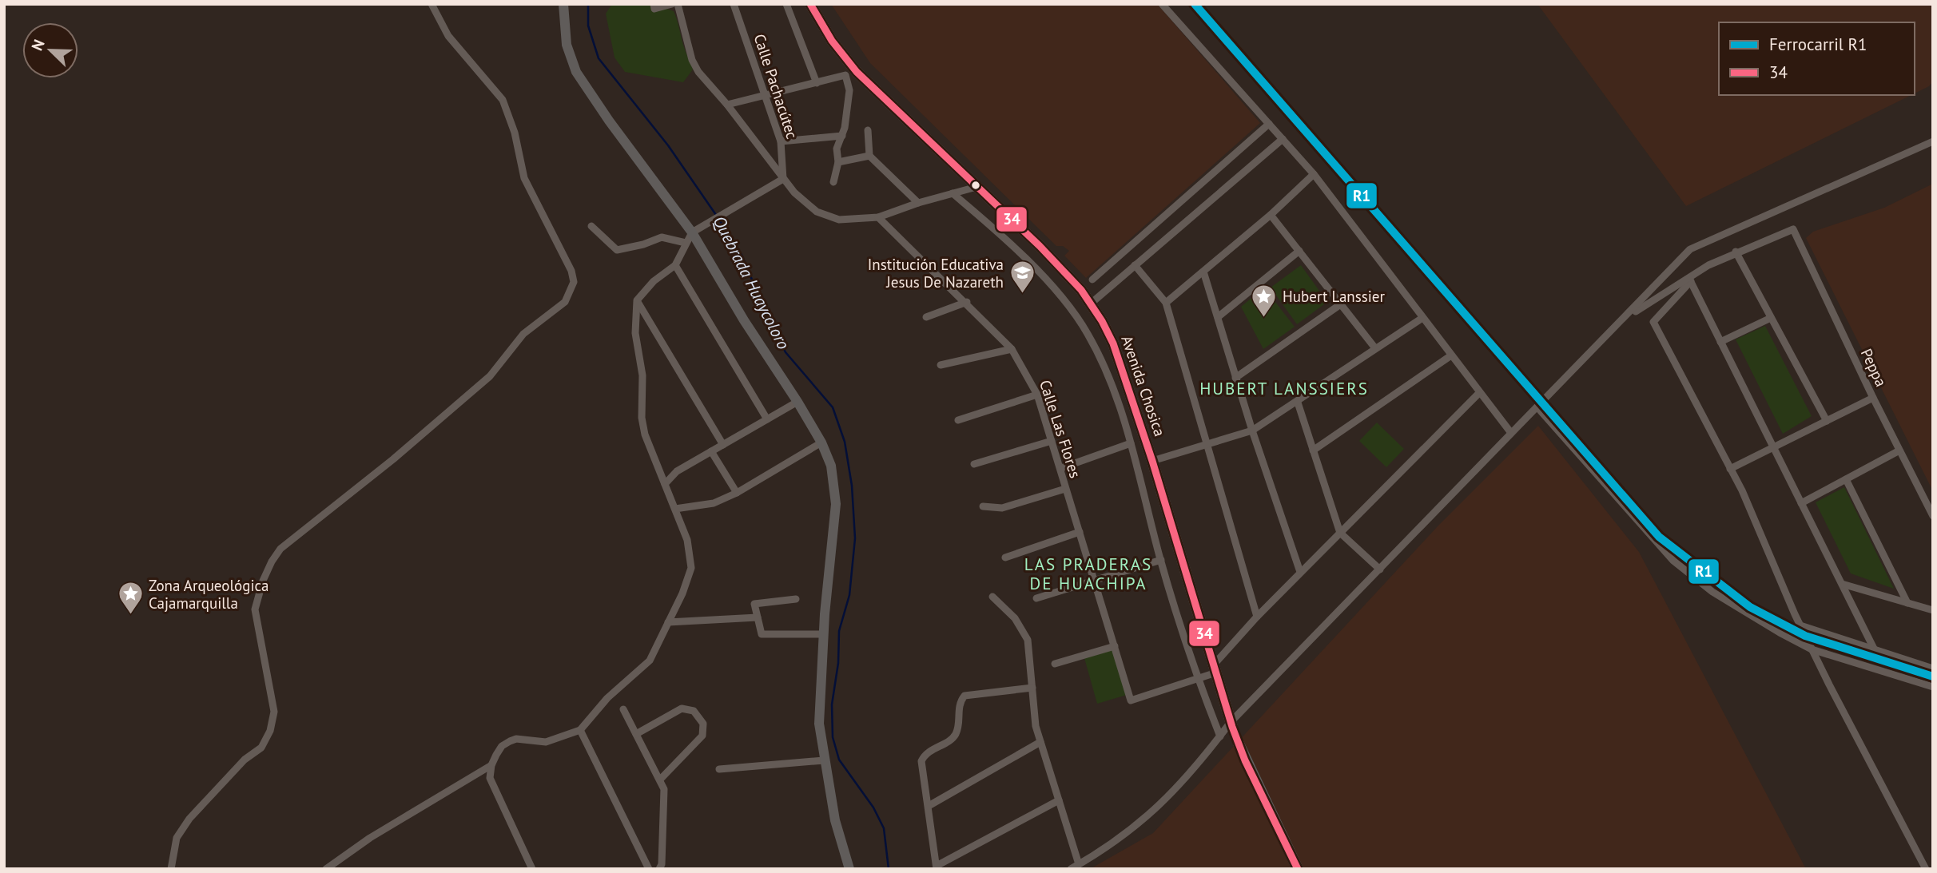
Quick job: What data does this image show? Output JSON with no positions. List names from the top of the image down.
{
  "streets": {
    "main road": ["Avenida Chosica"],
    "street": ["Calle Pachacútec", "Peppa", "Calle Las Flores"]
  },
  "districts": ["HUBERT LANSSIERS", "LAS PRADERAS DE HUACHIPA"],
  "water": ["Quebrada Huaycoloro"],
  "places": {
    "school or university": ["Institución Educativa Jesus De Nazareth"],
    "place": ["Hubert Lanssier", "Zona Arqueológica Cajamarquilla"]
  },
  "lines": ["rail line R1", "transit line 34"],
  "legend": ["Ferrocarril R1", "34"],
  "north": "top left"
}
